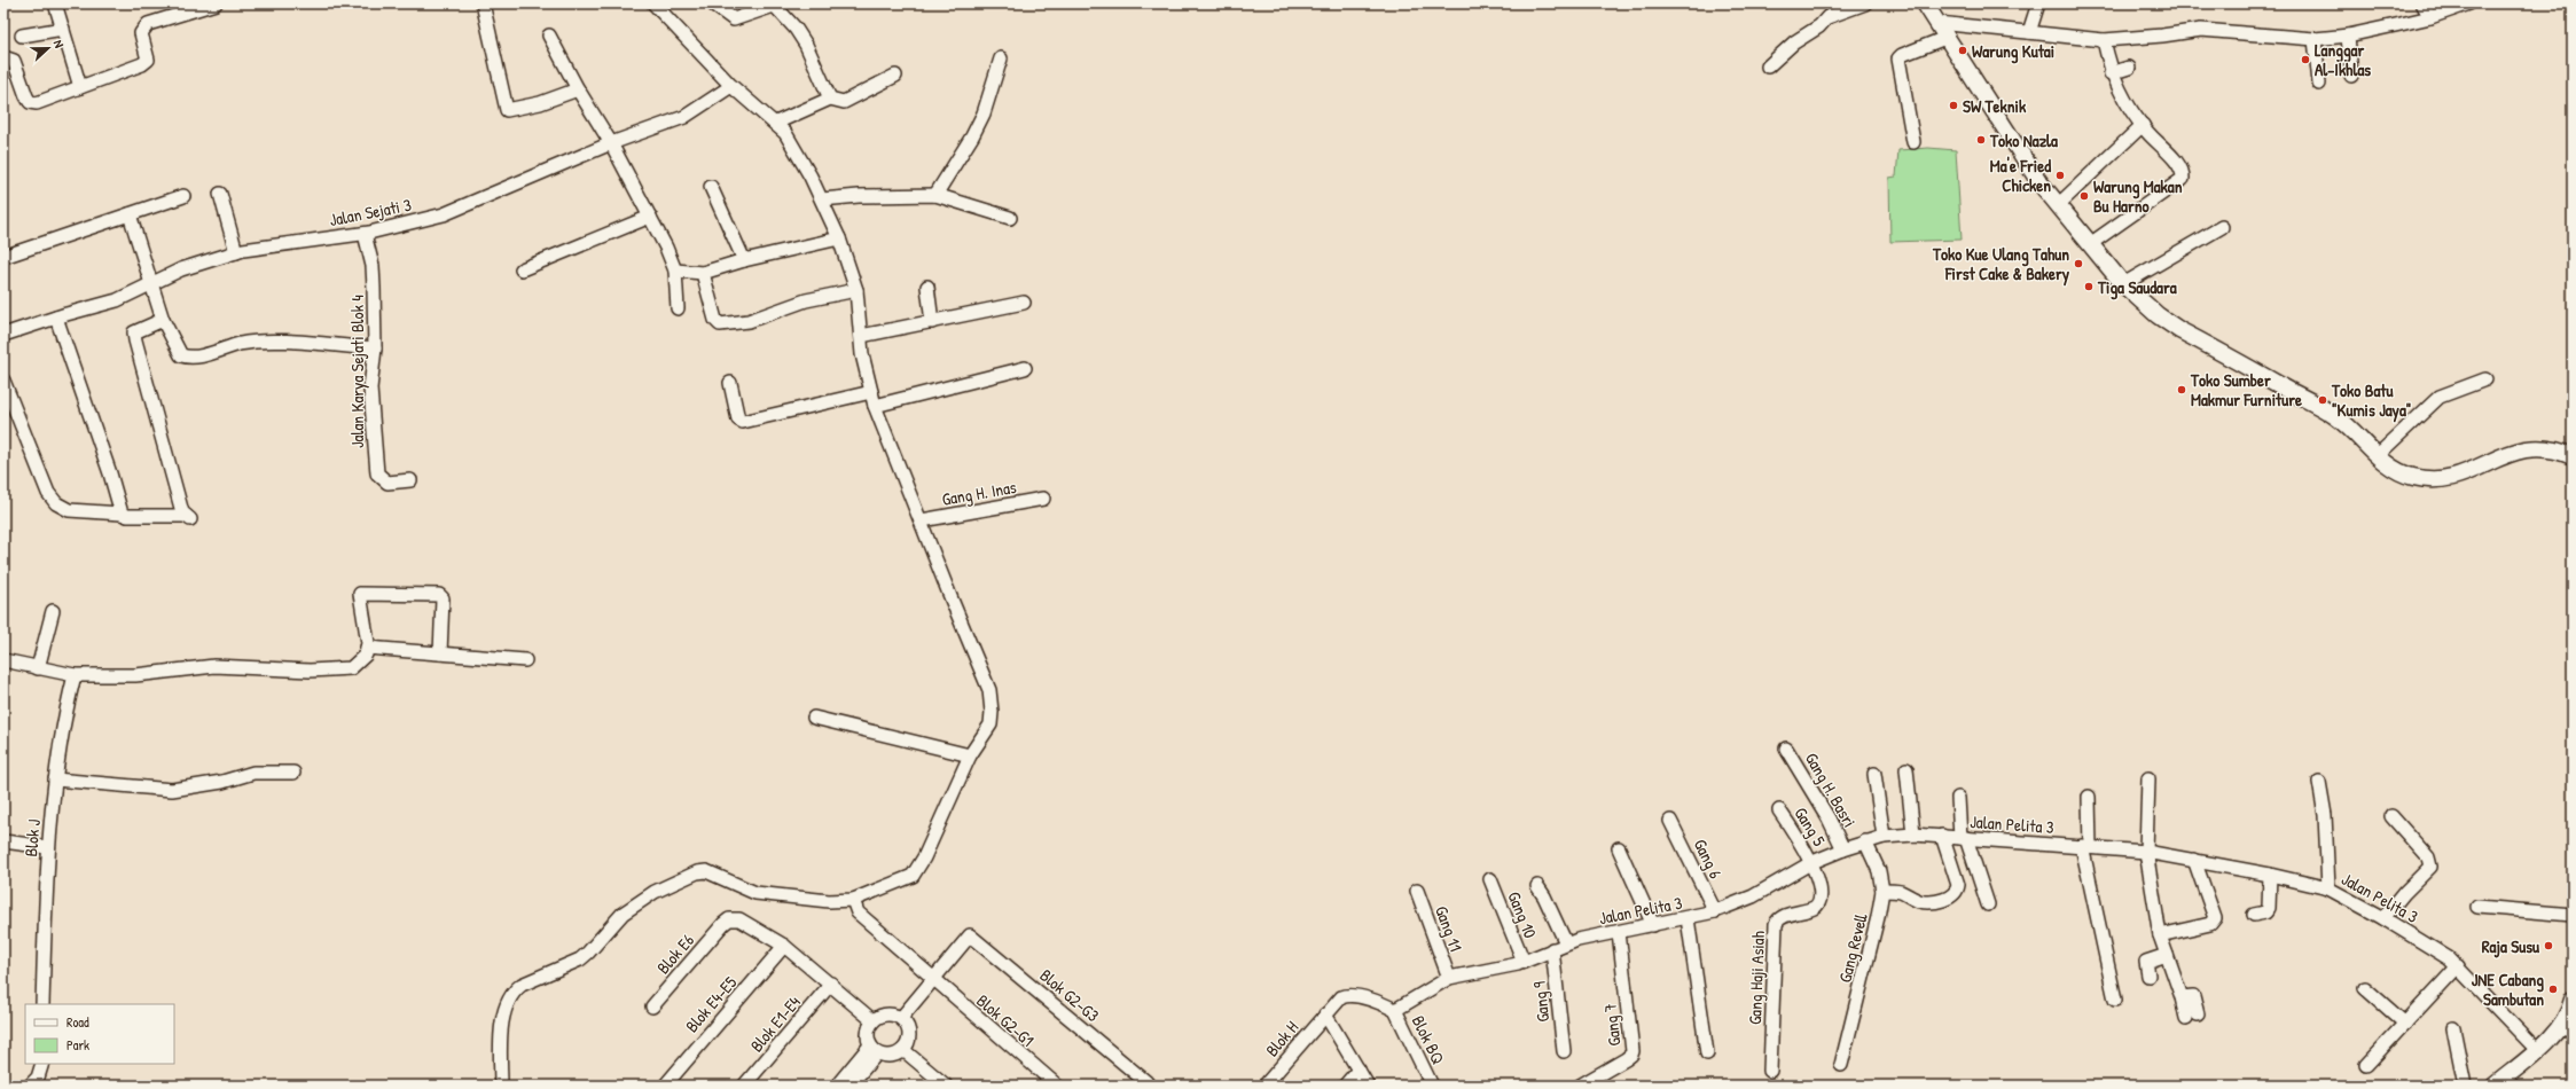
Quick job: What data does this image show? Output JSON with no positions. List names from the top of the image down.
{
  "streets": {
    "street": [
      "Jalan Sejati 3",
      "Jalan Karya Sejati Blok 4",
      "Gang H. Inas",
      "Gang H. Basri",
      "Jalan Pelita 3",
      "Gang 5",
      "Blok J",
      "Gang 6",
      "Gang 10",
      "Gang 11",
      "Gang Revell",
      "Blok E6",
      "Gang Haji Asiah",
      "Blok G2-G3",
      "Gang 9",
      "Blok E4-E5",
      "Blok G2-G1",
      "Blok E1-E4",
      "Gang 7",
      "Blok H",
      "Blok BQ"
    ]
  },
  "crossings": [
    ["Jalan Sejati 3", "Jalan Karya Sejati Blok 4"],
    ["Gang H. Basri", "Jalan Pelita 3"],
    ["Jalan Pelita 3", "Gang 5"],
    ["Jalan Pelita 3", "Gang 6"],
    ["Jalan Pelita 3", "Gang 10"],
    ["Jalan Pelita 3", "Gang 11"],
    ["Jalan Pelita 3", "Gang Revell"],
    ["Jalan Pelita 3", "Gang Haji Asiah"],
    ["Jalan Pelita 3", "Gang 9"],
    ["Jalan Pelita 3", "Gang 7"],
    ["Gang 5", "Gang Haji Asiah"],
    ["Blok E6", "Blok E4-E5"],
    ["Blok G2-G3", "Blok G2-G1"]
  ],
  "places": [
    "Warung Kutai",
    "Langgar Al-Ikhlas",
    "SW Teknik",
    "Toko Nazla",
    "Ma'e Fried Chicken",
    "Warung Makan Bu Harno",
    "Toko Kue Ulang Tahun First Cake & Bakery",
    "Tiga Saudara",
    "Toko Sumber Makmur Furniture",
    "Toko Batu \"Kumis Jaya\"",
    "Raja Susu",
    "JNE Cabang Sambutan"
  ],
  "legend": ["Road", "Park"],
  "north": "right"
}
